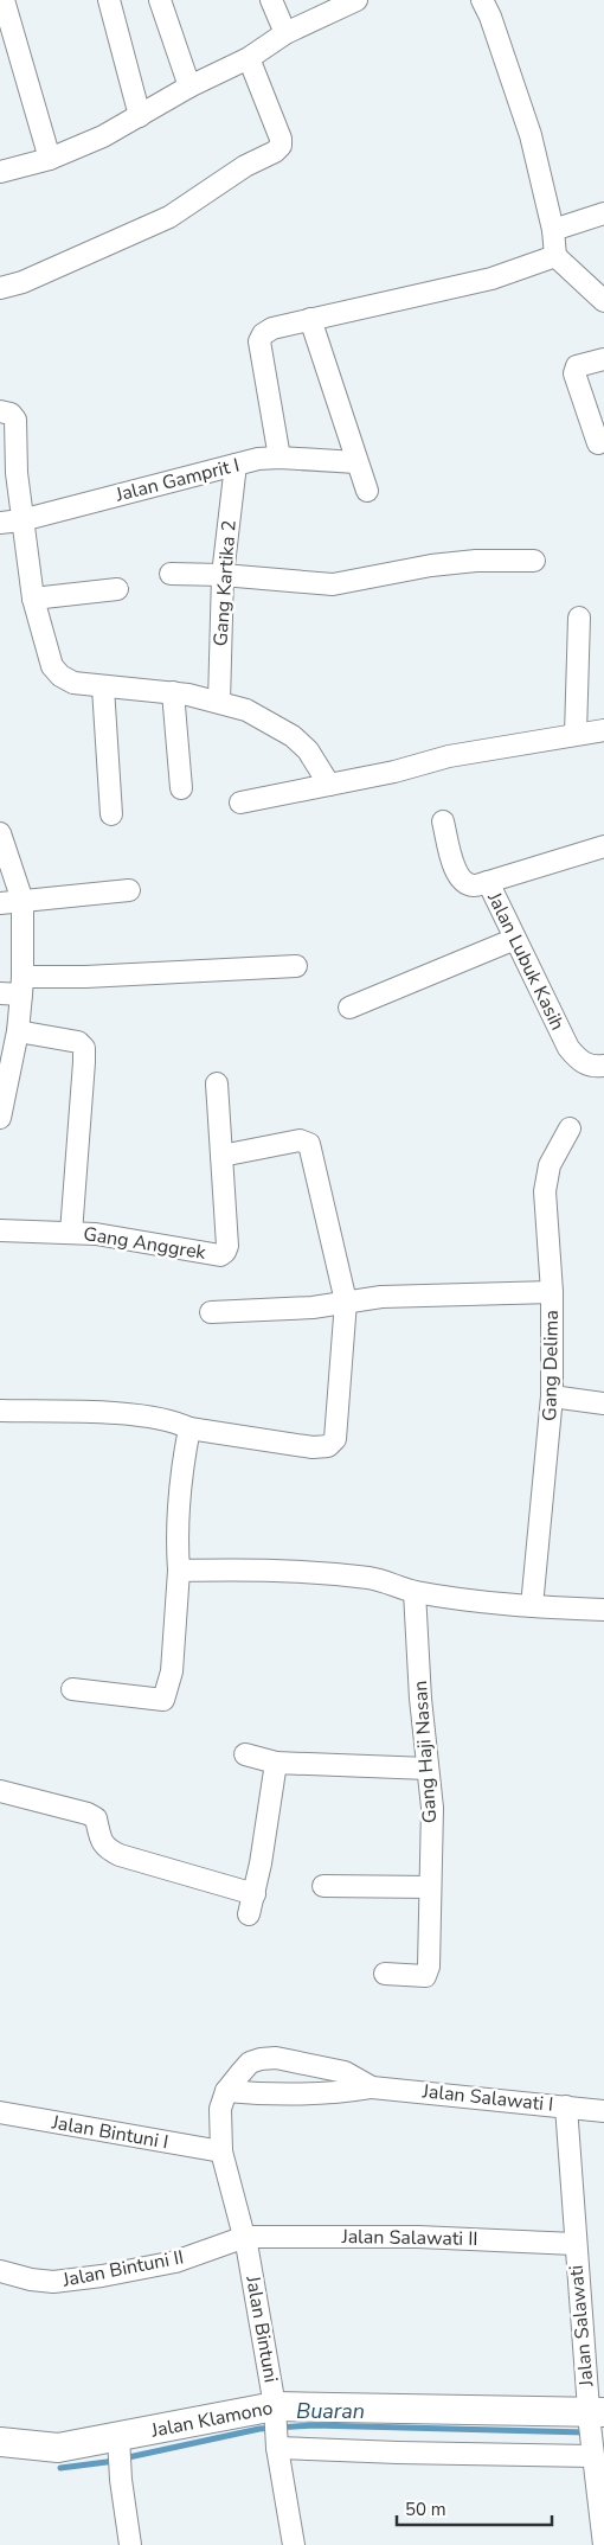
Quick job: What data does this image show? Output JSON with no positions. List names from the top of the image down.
{
  "streets": {
    "street": [
      "Jalan Gamprit I",
      "Gang Kartika 2",
      "Jalan Lubuk Kasih",
      "Gang Anggrek",
      "Gang Delima",
      "Gang Haji Nasan",
      "Jalan Salawati I",
      "Jalan Bintuni I",
      "Jalan Salawati II",
      "Jalan Bintuni II",
      "Jalan Salawati",
      "Jalan Bintuni",
      "Jalan Klamono"
    ]
  },
  "crossings": [
    ["Jalan Gamprit I", "Gang Kartika 2"],
    ["Jalan Salawati I", "Jalan Bintuni I"],
    ["Jalan Salawati I", "Jalan Salawati"],
    ["Jalan Salawati I", "Jalan Bintuni"],
    ["Jalan Bintuni I", "Jalan Bintuni"],
    ["Jalan Salawati II", "Jalan Bintuni II"],
    ["Jalan Salawati II", "Jalan Salawati"],
    ["Jalan Salawati II", "Jalan Bintuni"],
    ["Jalan Bintuni II", "Jalan Bintuni"],
    ["Jalan Salawati", "Jalan Klamono"],
    ["Jalan Bintuni", "Jalan Klamono"]
  ],
  "water": ["Buaran"],
  "scale_bar": "50 m"
}
